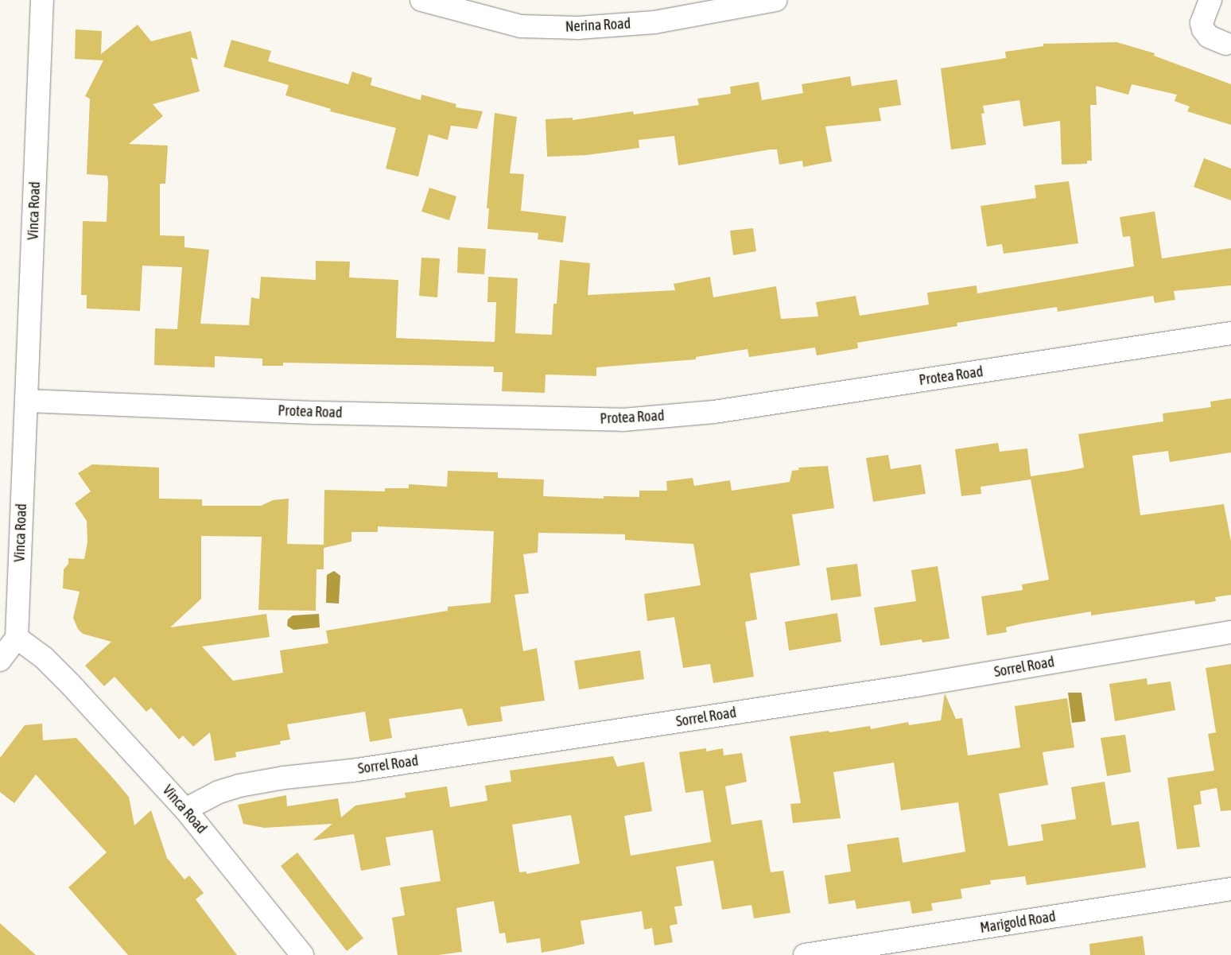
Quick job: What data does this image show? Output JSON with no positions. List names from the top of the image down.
{
  "streets": {
    "street": [
      "Nerina Road",
      "Vinca Road",
      "Protea Road",
      "Sorrel Road",
      "Marigold Road"
    ]
  },
  "crossings": [
    ["Vinca Road", "Protea Road"],
    ["Vinca Road", "Sorrel Road"]
  ]
}
